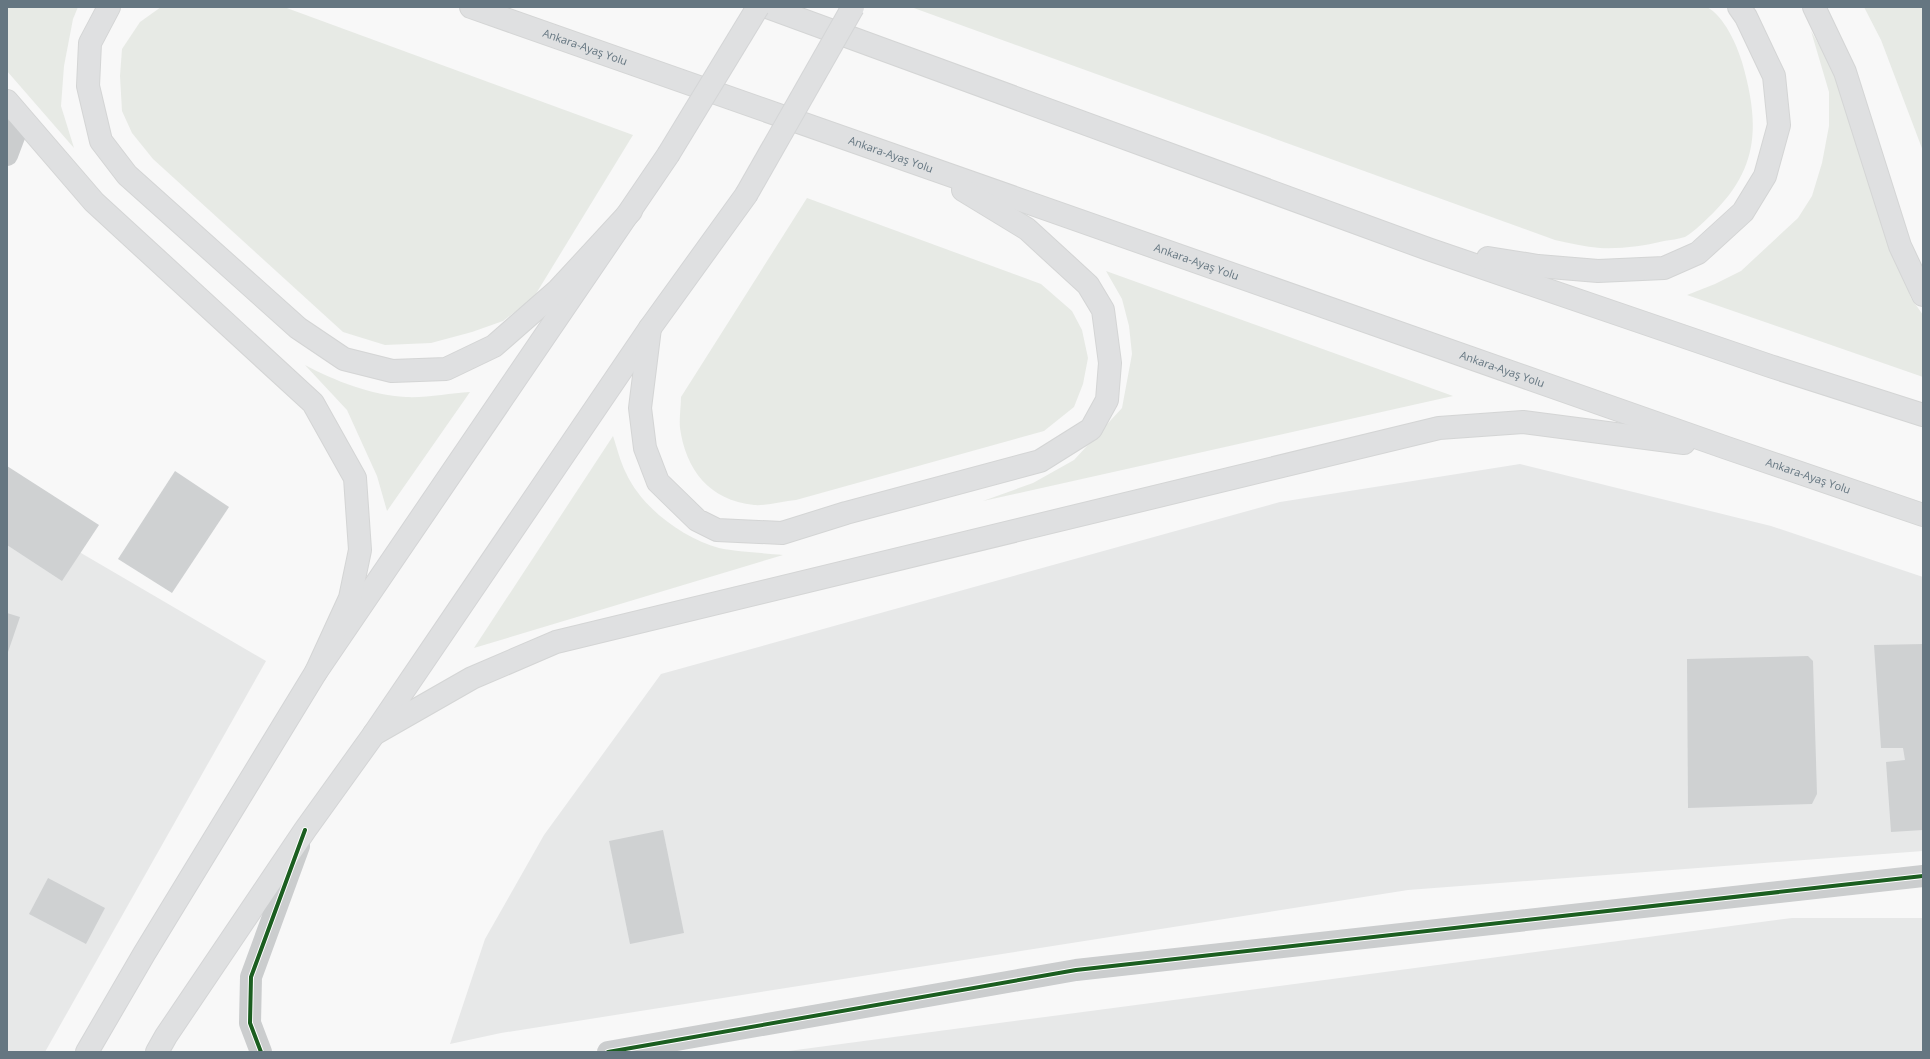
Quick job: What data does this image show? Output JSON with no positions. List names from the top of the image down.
{
  "streets": {
    "main road": ["Ankara-Ayaş Yolu"]
  }
}
